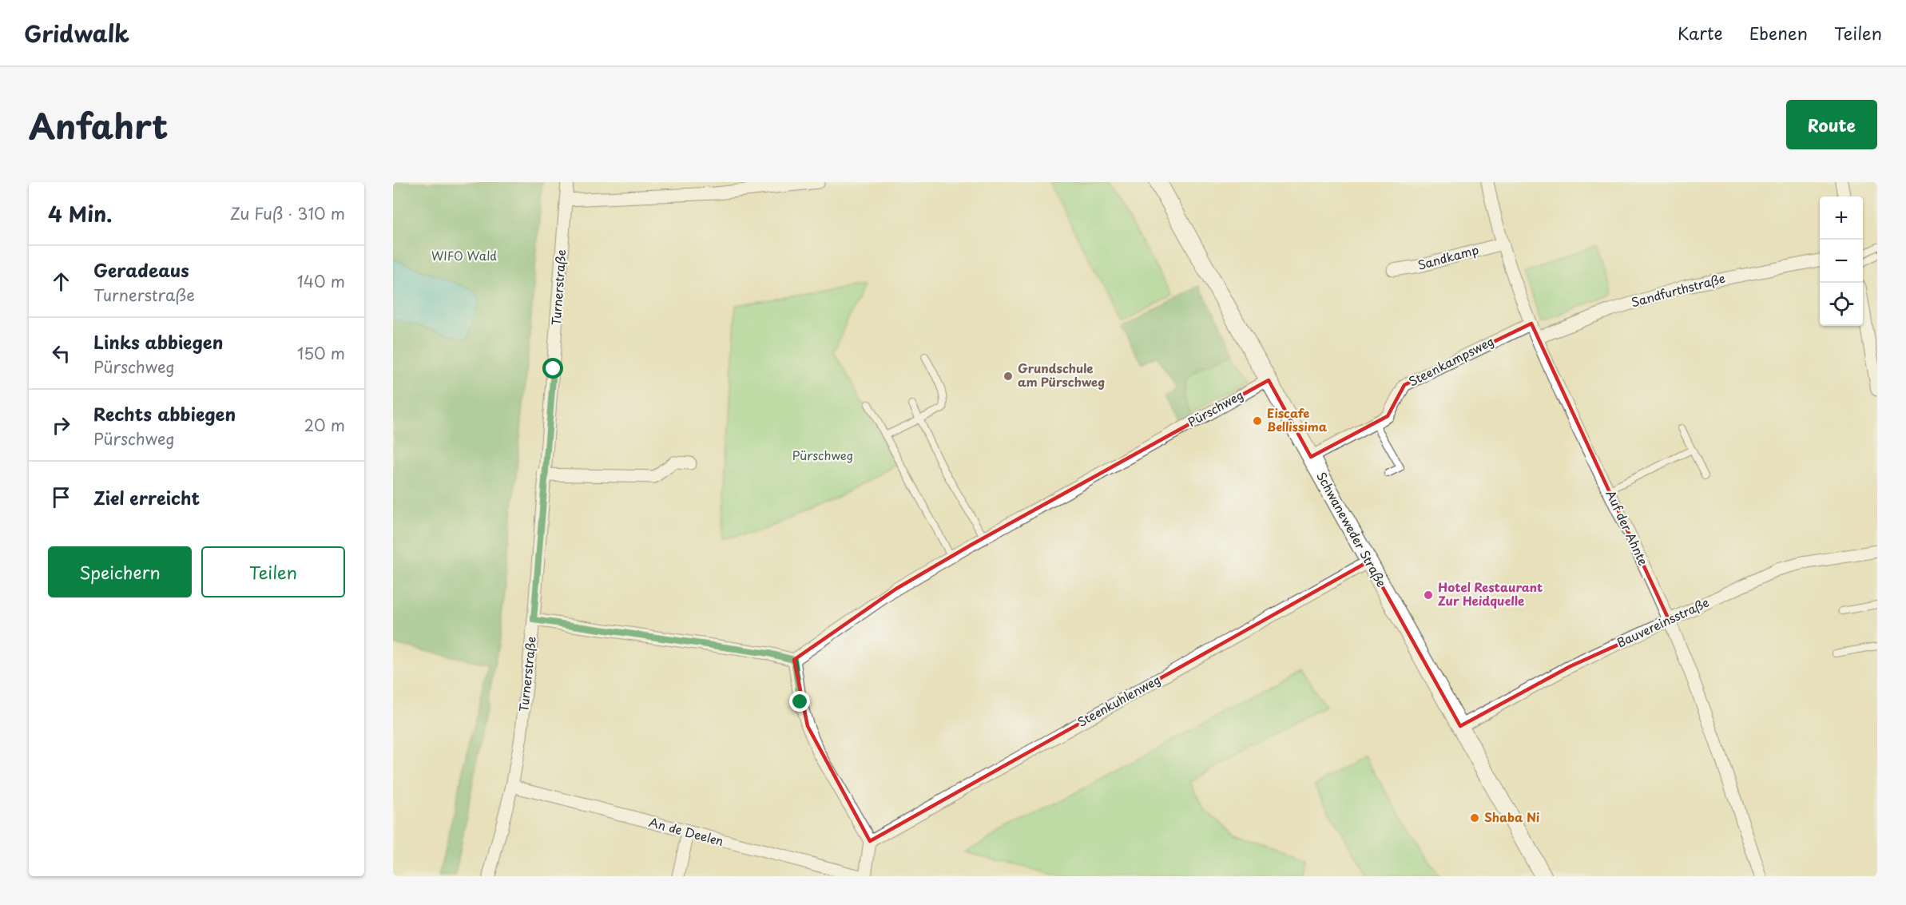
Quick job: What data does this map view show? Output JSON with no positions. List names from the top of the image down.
{
  "streets": {
    "main road": ["Schwaneweder Straße"],
    "street": [
      "Sandkamp",
      "Turnerstraße",
      "Sandfurthstraße",
      "Steenkampsweg",
      "Pürschweg",
      "Auf der Ahnte",
      "Bauvereinsstraße",
      "Steenkuhlenweg",
      "An de Deelen"
    ]
  },
  "crossings": [
    ["Sandkamp", "Auf der Ahnte"],
    ["Turnerstraße", "An de Deelen"],
    ["Sandfurthstraße", "Auf der Ahnte"],
    ["Steenkampsweg", "Auf der Ahnte"],
    ["Steenkampsweg", "Schwaneweder Straße"],
    ["Pürschweg", "Schwaneweder Straße"],
    ["Auf der Ahnte", "Bauvereinsstraße"],
    ["Schwaneweder Straße", "Bauvereinsstraße"],
    ["Schwaneweder Straße", "Steenkuhlenweg"]
  ],
  "parks": ["WIFO Wald", "Pürschweg"],
  "places": [
    "Grundschule am Pürschweg",
    "Eiscafe Bellissima",
    "Hotel Restaurant Zur Heidquelle",
    "Shaba Ni"
  ],
  "page": {
    "header": "Gridwalk",
    "nav": ["Karte", "Ebenen", "Teilen"],
    "title": "Anfahrt",
    "buttons": [
      "Route",
      ["Speichern", "Teilen"]
    ],
    "heading": ["4 Min.", "Zu Fuß · 310 m"],
    "map_buttons": ["+", "−"],
    "list": [
      ["Geradeaus", "Turnerstraße", "140 m"],
      ["Links abbiegen", "Pürschweg", "150 m"],
      ["Rechts abbiegen", "Pürschweg", "20 m"],
      "Ziel erreicht"
    ]
  }
}
